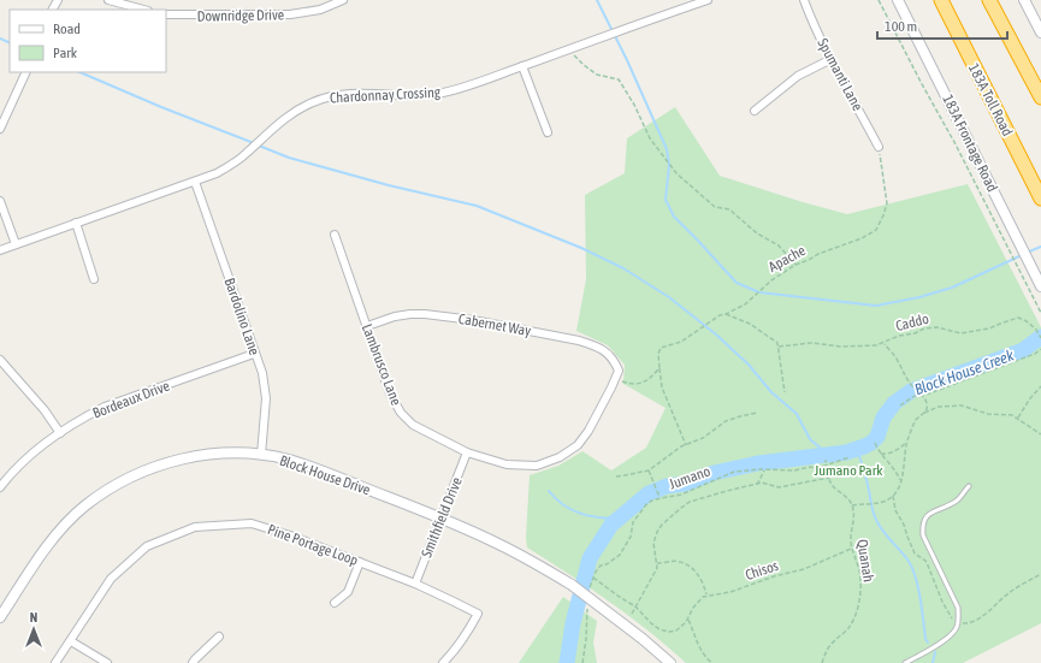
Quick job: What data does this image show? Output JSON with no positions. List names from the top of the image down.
{
  "streets": {
    "highway": ["183A Toll Road"],
    "street": [
      "Downridge Drive",
      "Spumanti Lane",
      "Chardonnay Crossing",
      "183A Frontage Road",
      "Bardolino Lane",
      "Cabernet Way",
      "Lambrusco Lane",
      "Bordeaux Drive",
      "Block House Drive",
      "Smithfield Drive",
      "Pine Portage Loop"
    ],
    "path": [
      "Apache",
      "Caddo",
      "Jumano",
      "Quanah",
      "Chisos"
    ]
  },
  "crossings": [
    ["Spumanti Lane", "Apache"],
    ["Chardonnay Crossing", "Bardolino Lane"],
    ["Bardolino Lane", "Bordeaux Drive"],
    ["Bardolino Lane", "Block House Drive"],
    ["Cabernet Way", "Lambrusco Lane"],
    ["Lambrusco Lane", "Smithfield Drive"],
    ["Block House Drive", "Smithfield Drive"],
    ["Smithfield Drive", "Pine Portage Loop"],
    ["Quanah", "Chisos"]
  ],
  "water": ["Block House Creek"],
  "parks": ["Jumano Park"],
  "legend": ["Road", "Park"],
  "scale_bar": "100 m",
  "north": "top"
}
